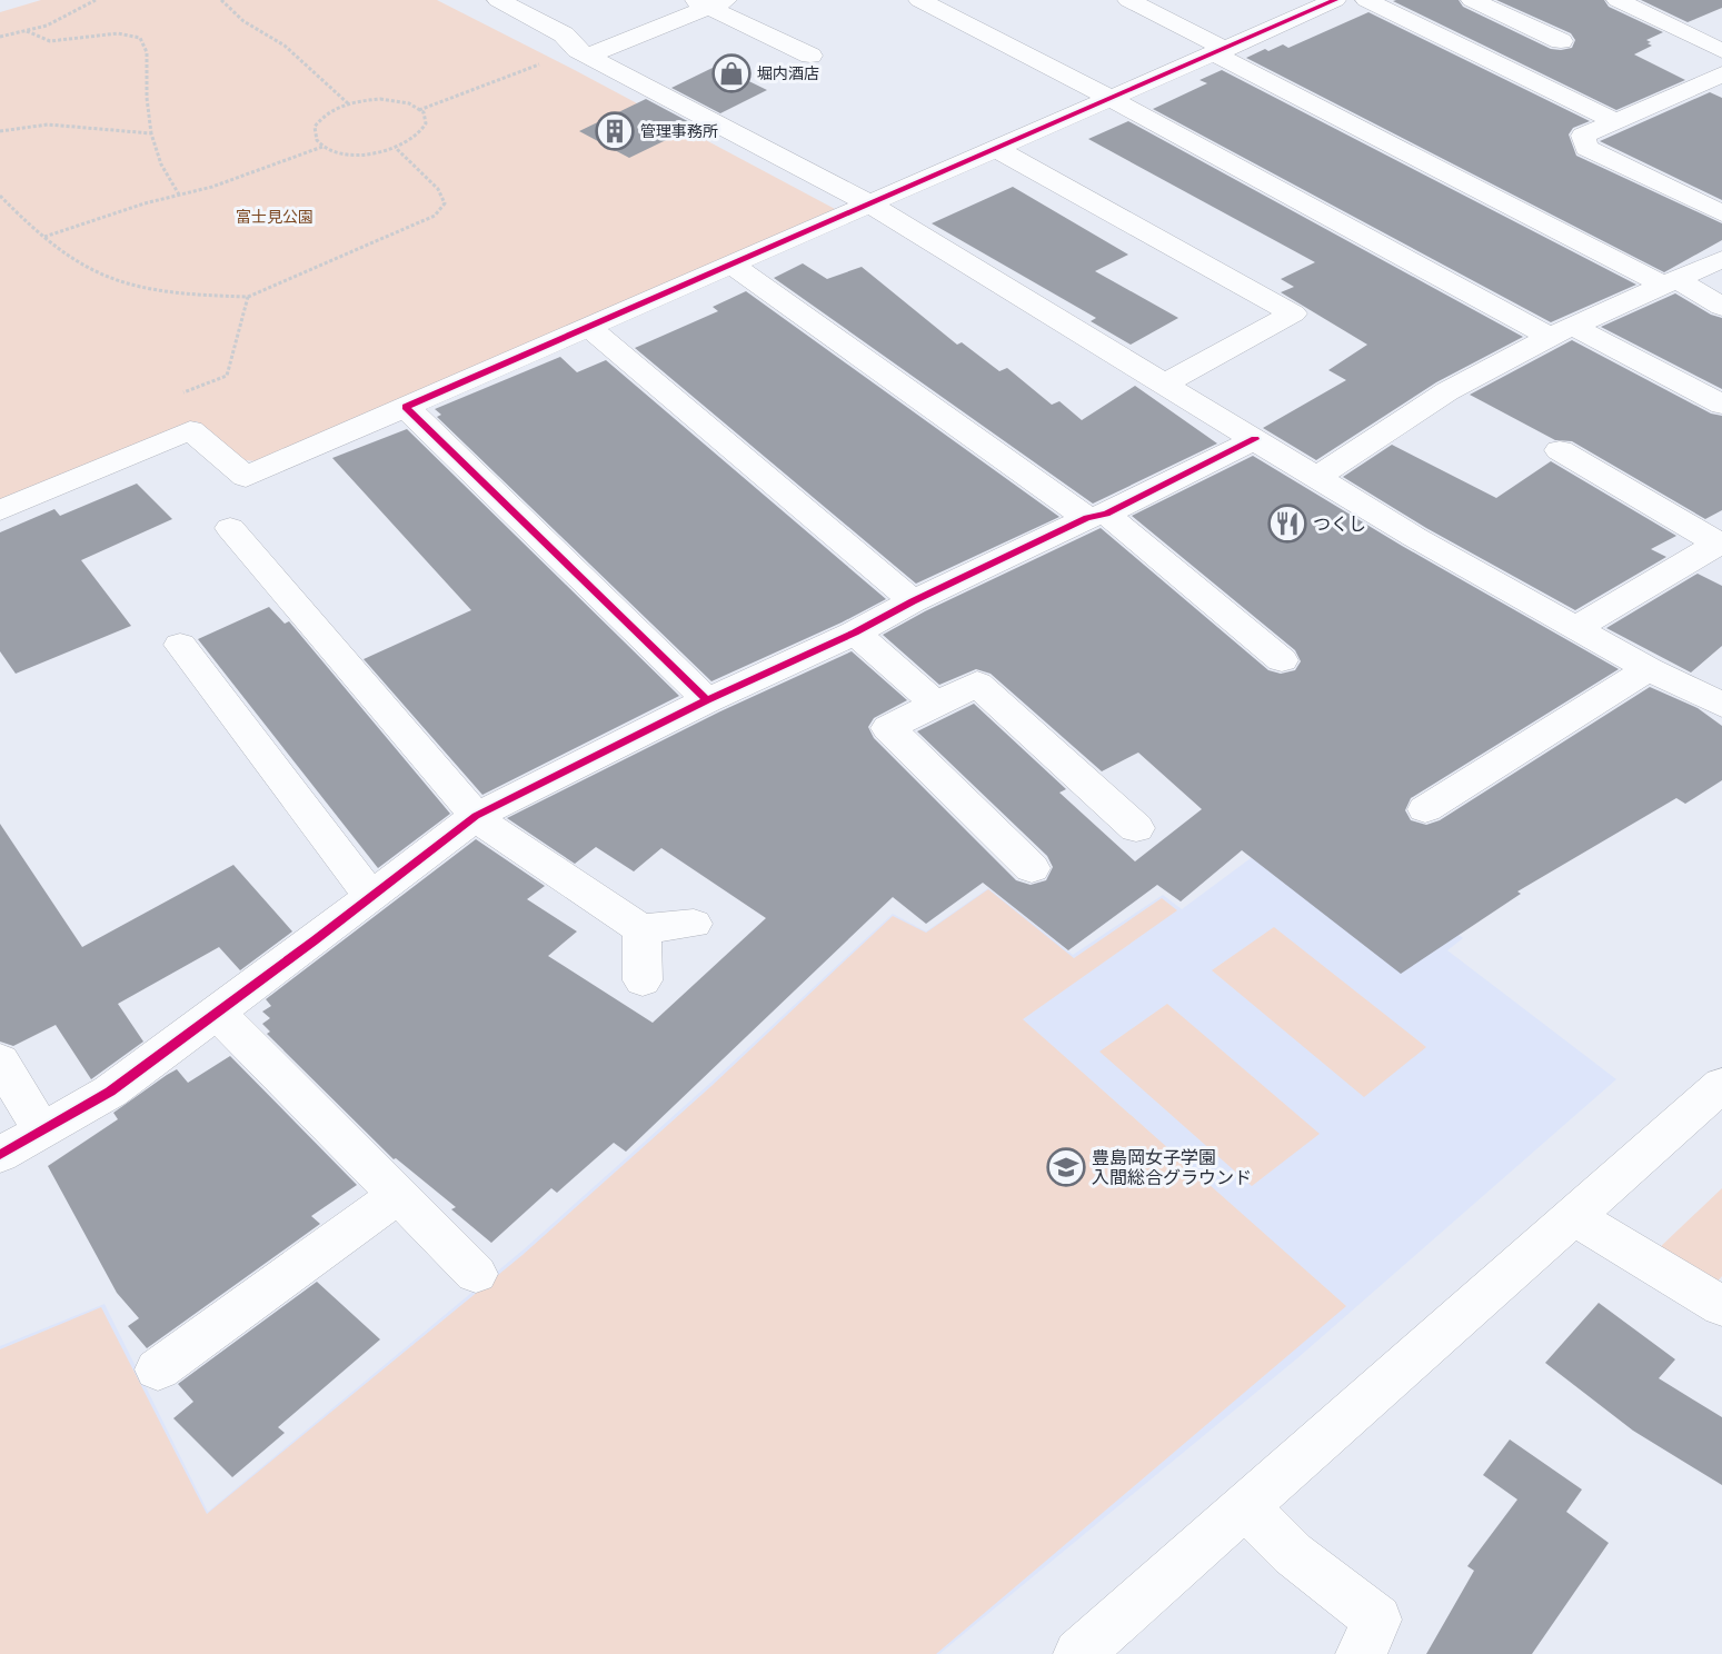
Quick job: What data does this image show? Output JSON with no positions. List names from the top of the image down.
{
  "parks": ["富士見公園"],
  "places": {
    "shop": ["堀内酒店"],
    "building": ["管理事務所"],
    "restaurant": ["つくし"],
    "school or university": ["豊島岡女子学園 入間総合グラウンド"]
  }
}
